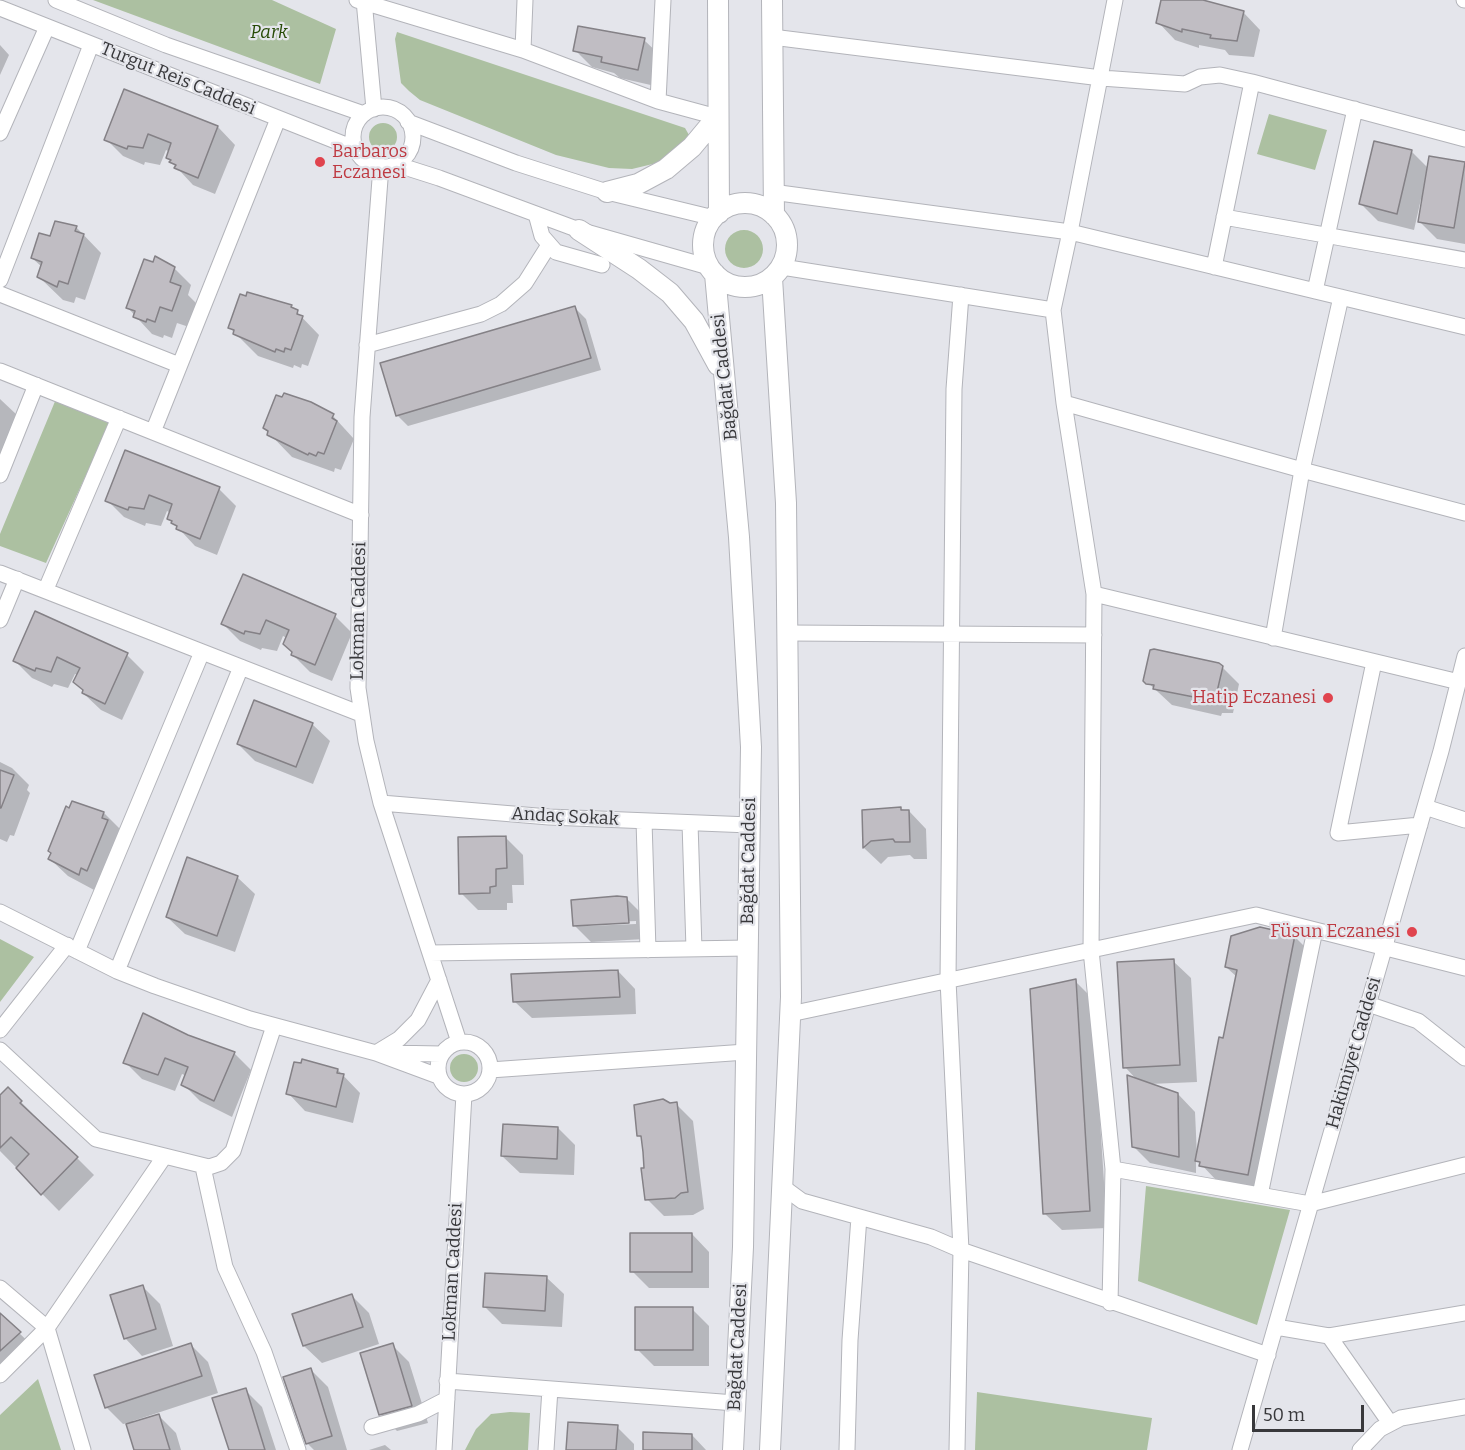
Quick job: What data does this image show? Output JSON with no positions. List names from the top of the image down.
{
  "streets": {
    "main road": ["Bağdat Caddesi"],
    "street": [
      "Turgut Reis Caddesi",
      "Lokman Caddesi",
      "Andaç Sokak",
      "Hakimiyet Caddesi"
    ]
  },
  "crossings": [
    ["Turgut Reis Caddesi", "Lokman Caddesi"],
    ["Bağdat Caddesi", "Andaç Sokak"],
    ["Lokman Caddesi", "Andaç Sokak"]
  ],
  "parks": ["Park"],
  "places": ["Barbaros Eczanesi", "Hatip Eczanesi", "Füsun Eczanesi"],
  "scale_bar": "50 m"
}
